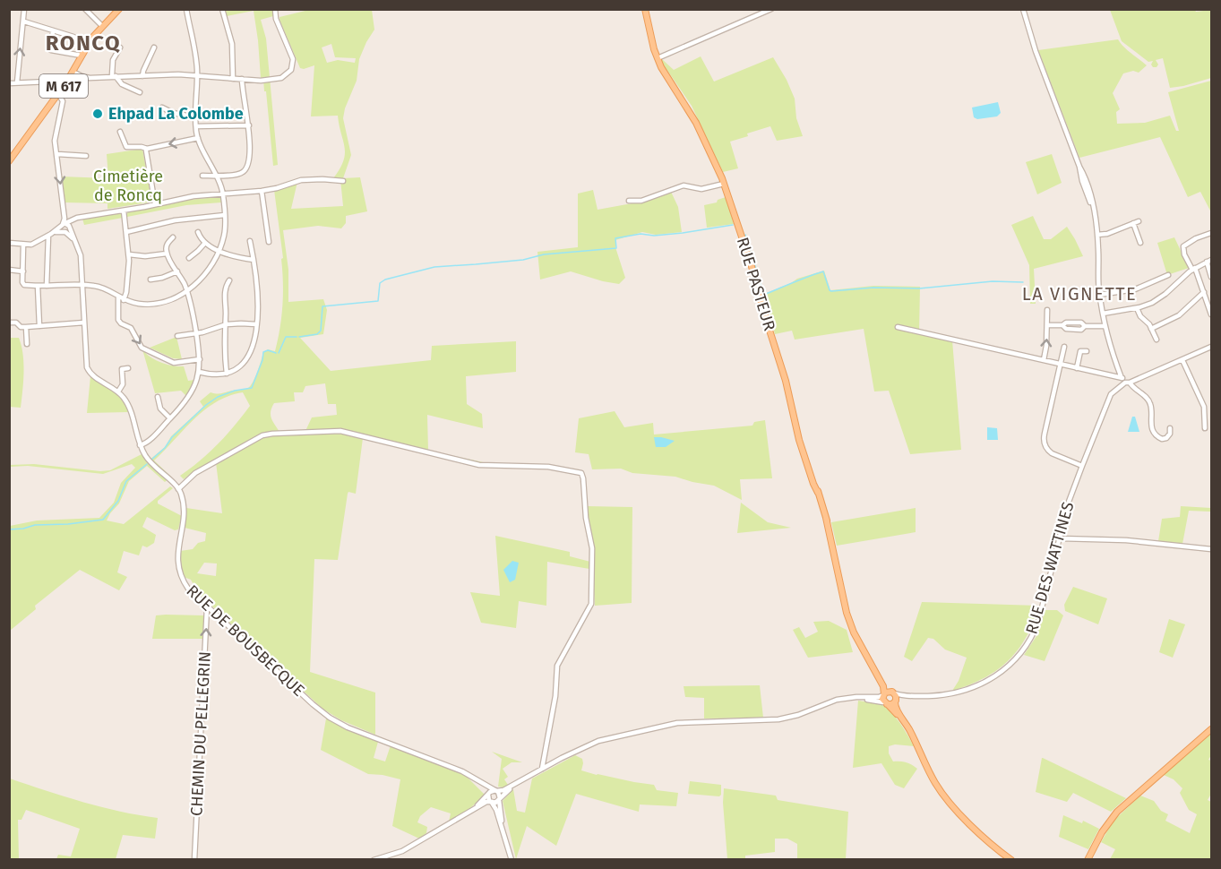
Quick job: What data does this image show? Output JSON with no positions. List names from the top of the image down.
{
  "streets": {
    "main road": ["M 617", "RUE PASTEUR"],
    "street": ["RUE DES WATTINES", "RUE DE BOUSBECQUE", "CHEMIN DU PELLEGRIN"]
  },
  "crossings": [
    ["RUE PASTEUR", "RUE DES WATTINES"],
    ["RUE DE BOUSBECQUE", "CHEMIN DU PELLEGRIN"]
  ],
  "one_way": ["CHEMIN DU PELLEGRIN"],
  "districts": ["RONCQ", "LA VIGNETTE"],
  "parks": ["Cimetière de Roncq"],
  "places": ["Ehpad La Colombe"]
}
